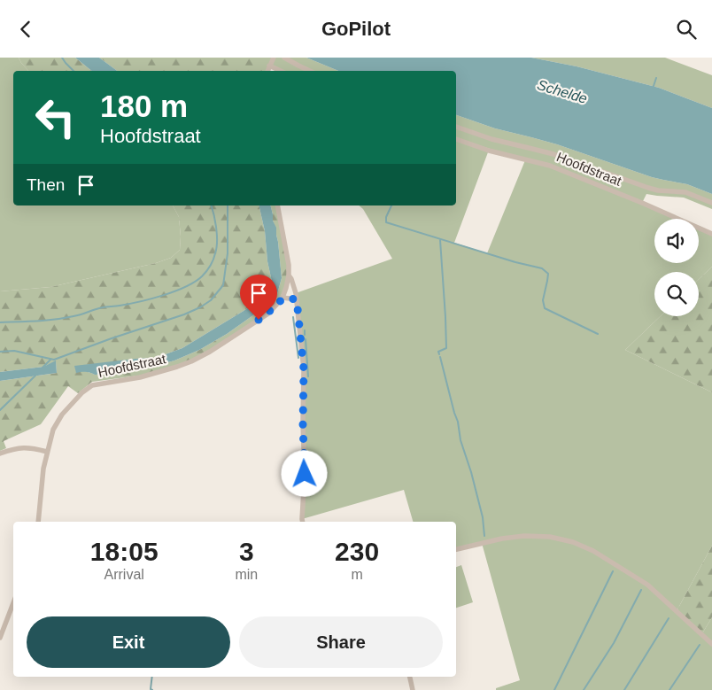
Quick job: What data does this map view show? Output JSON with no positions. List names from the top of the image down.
{
  "streets": {
    "street": ["Hoofdstraat"]
  },
  "water": ["Schelde"],
  "page": {
    "header": "GoPilot",
    "turn": ["180 m", "Hoofdstraat"],
    "then": "Then",
    "eta": [
      "18:05",
      "Arrival",
      "3",
      "min",
      "230",
      "m"
    ],
    "buttons": ["Exit", "Share"]
  }
}
